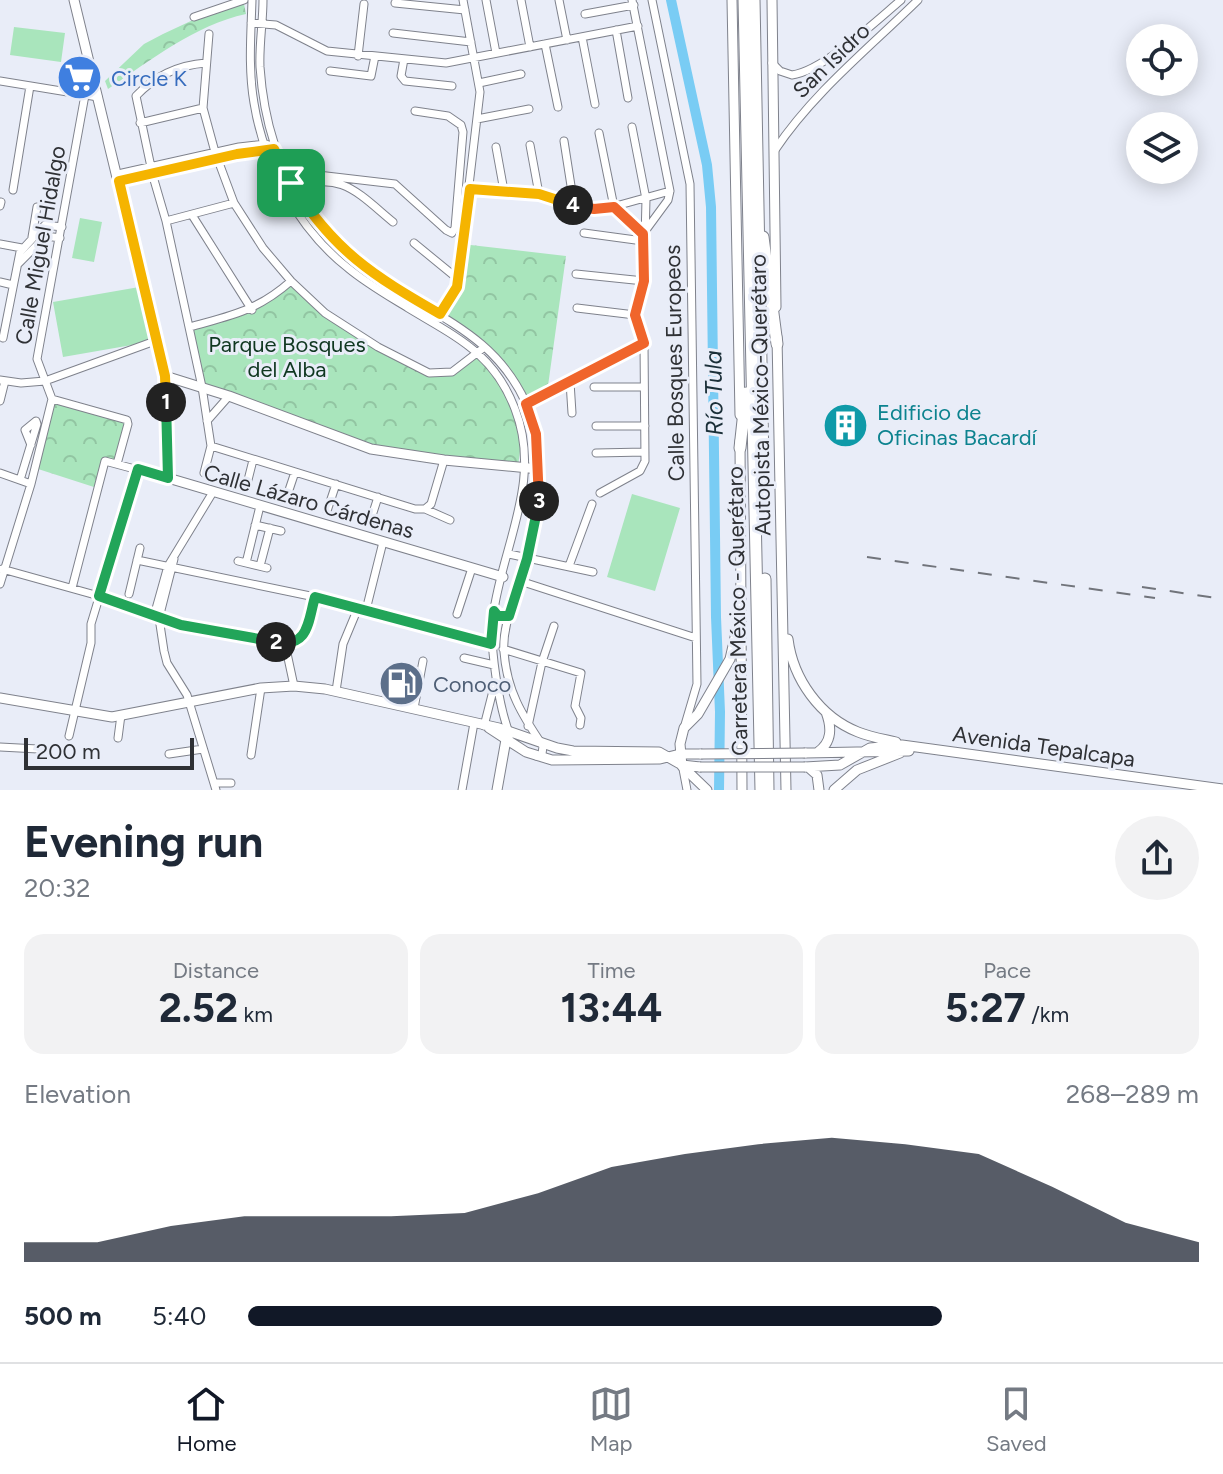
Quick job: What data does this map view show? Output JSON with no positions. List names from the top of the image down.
{
  "streets": {
    "highway": ["Carretera México - Querétaro"],
    "main road": ["Autopista México-Querétaro", "Calle Lázaro Cárdenas", "Avenida Tepalcapa"],
    "street": ["San Isidro", "Calle Miguel Hidalgo", "Calle Bosques Europeos"]
  },
  "crossings": [
    ["San Isidro", "Autopista México-Querétaro"]
  ],
  "water": ["Río Tula"],
  "parks": ["Parque Bosques del Alba"],
  "places": {
    "supermarket": ["Circle K"],
    "building": ["Edificio de Oficinas Bacardí"],
    "fuel station": ["Conoco"]
  },
  "scale_bar": "200 m",
  "page": {
    "pins": [
      "4",
      "1",
      "3",
      "2"
    ],
    "scale": "200 m",
    "heading": ["Evening run", "20:32"],
    "stats": [
      ["Distance", "2.52 km"],
      ["Time", "13:44"],
      ["Pace", "5:27 /km"]
    ],
    "chart": ["Elevation", "268–289 m"],
    "list": [
      {
        "name": "500 m",
        "note": "5:40"
      }
    ],
    "tabs": ["Home", "Map", "Saved"]
  }
}
